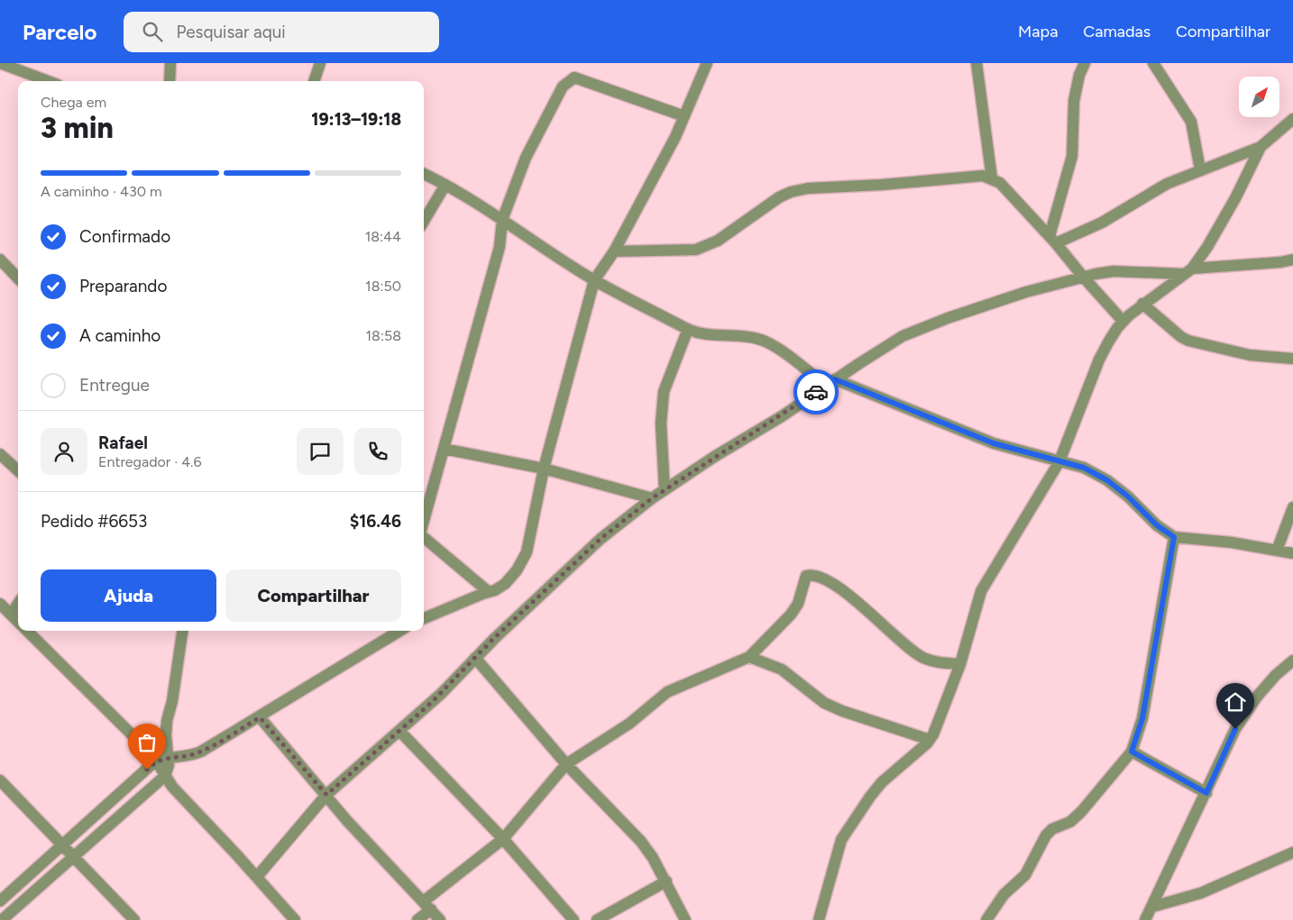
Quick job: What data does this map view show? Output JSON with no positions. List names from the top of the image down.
{
  "north": "top right",
  "page": {
    "header": "Parcelo",
    "search": "Pesquisar aqui",
    "nav": ["Mapa", "Camadas", "Compartilhar"],
    "heading": ["3 min", "Chega em", "19:13–19:18"],
    "panel": [
      "Rafael",
      "Entregador · 4.6",
      "Pedido #6653",
      "$16.46"
    ],
    "bar": "A caminho · 430 m",
    "list": [
      ["Confirmado", "18:44"],
      ["Preparando", "18:50"],
      ["A caminho", "18:58"],
      "Entregue"
    ],
    "buttons": ["Ajuda", "Compartilhar"]
  }
}
